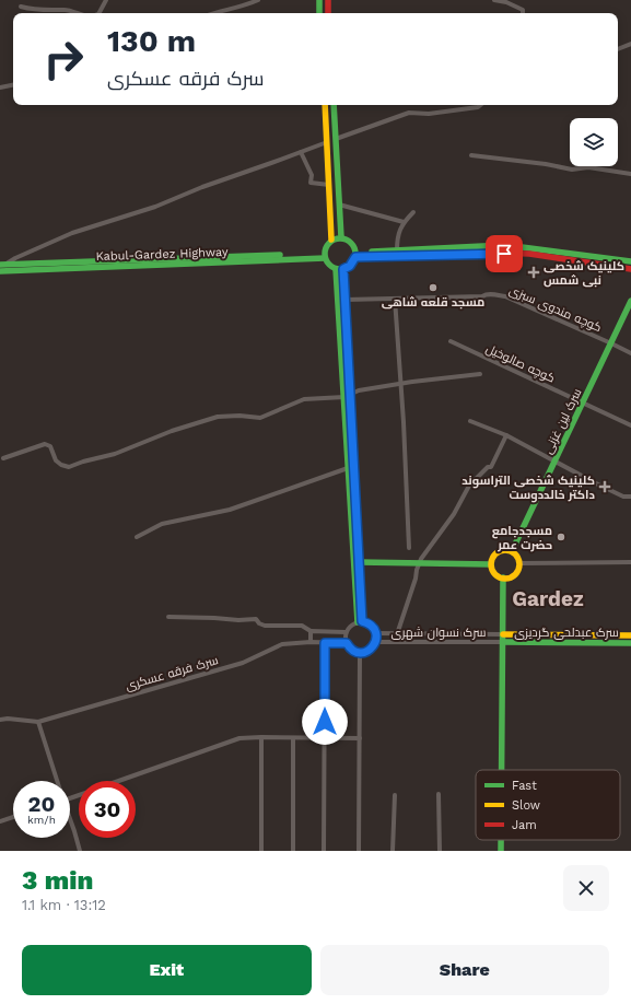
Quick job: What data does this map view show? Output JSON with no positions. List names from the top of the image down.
{
  "streets": {
    "main road": ["Kabul-Gardez Highway", "سرک لین غزنی", "سرک عبدلحی گردیزی"],
    "street": [
      "کوچه مندوی سبزی",
      "کوچه صالوخیل",
      "سرک نسوان شهری",
      "سرک فرقه عسکری"
    ]
  },
  "crossings": [
    ["کوچه مندوی سبزی", "سرک لین غزنی"],
    ["کوچه صالوخیل", "سرک لین غزنی"],
    ["سرک نسوان شهری", "سرک عبدلحی گردیزی"],
    ["سرک نسوان شهری", "سرک فرقه عسکری"]
  ],
  "districts": ["Gardez"],
  "places": {
    "health": ["کلینیک شخصی نبی شمس", "کلینیک شخصی التراسوند داکتر خالددوست"],
    "other": ["مسجد قلعه شاهی", "مسجدجامع حضرت عمر"]
  },
  "legend": ["Fast", "Slow", "Jam"],
  "page": {
    "turn": ["130 m", "سرک فرقه عسکری"],
    "speed": "20 km/h",
    "limit": "30",
    "heading": ["3 min", "1.1 km · 13:12"],
    "buttons": ["Exit", "Share"]
  }
}
